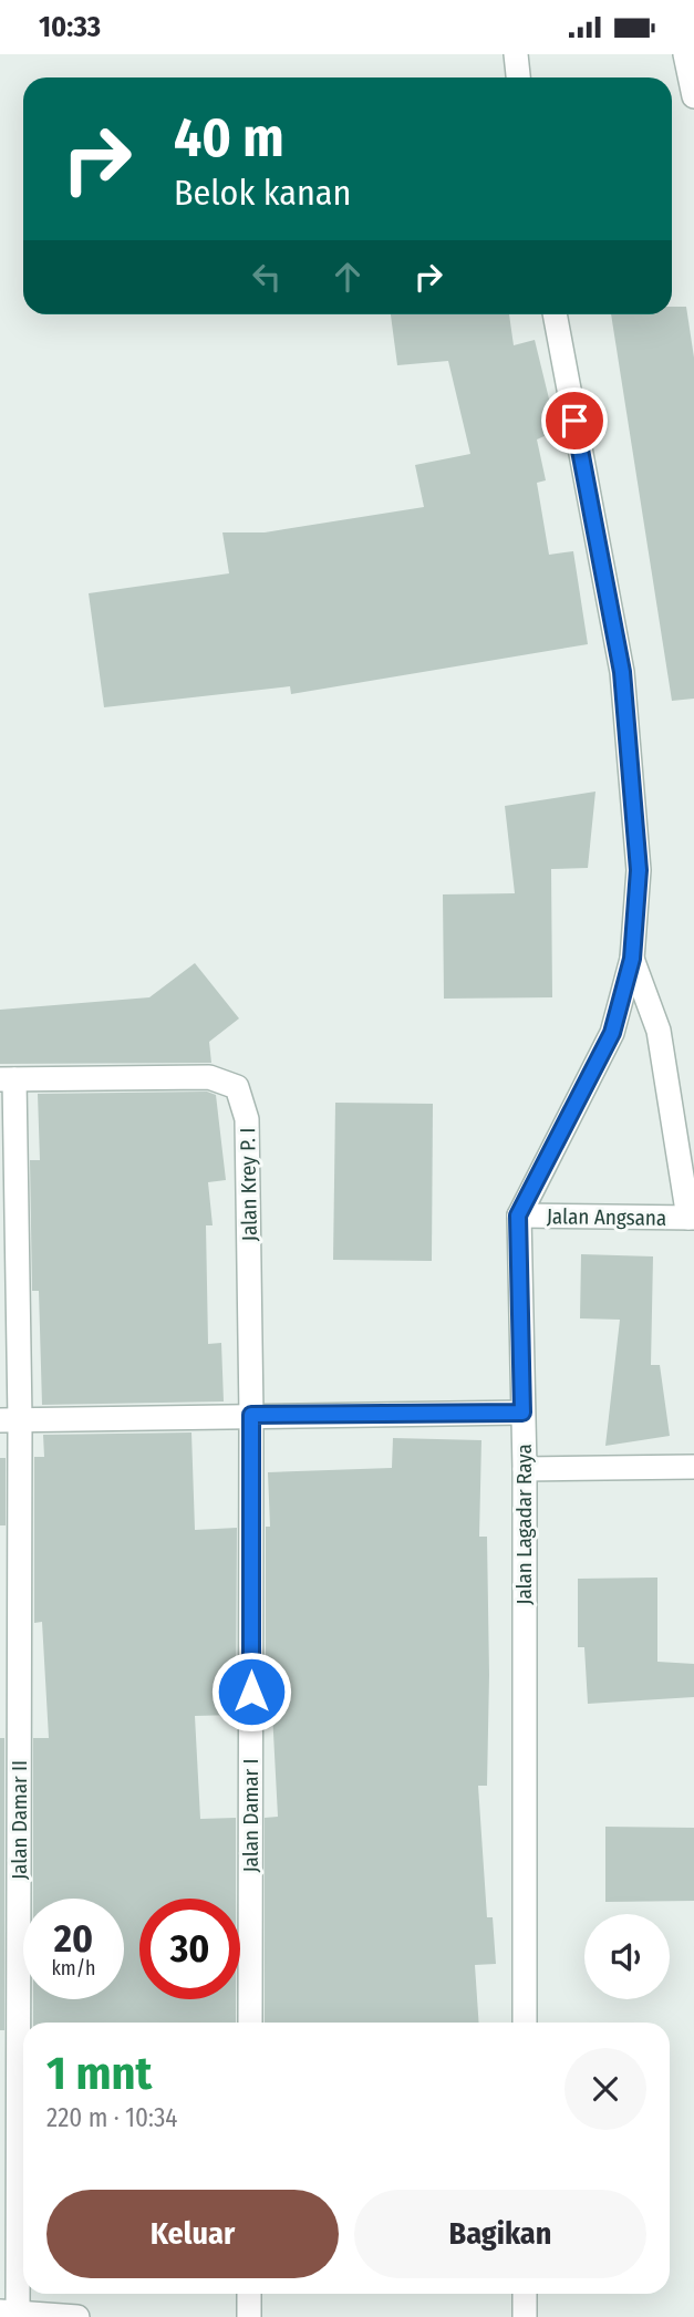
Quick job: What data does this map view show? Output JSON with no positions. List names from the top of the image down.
{
  "streets": {
    "street": [
      "Jalan Krey P. I",
      "Jalan Angsana",
      "Jalan Lagadar Raya",
      "Jalan Damar I",
      "Jalan Damar II"
    ]
  },
  "crossings": [
    ["Jalan Krey P. I", "Jalan Damar I"],
    ["Jalan Krey P. I", "Jalan Damar II"],
    ["Jalan Angsana", "Jalan Lagadar Raya"]
  ],
  "page": {
    "status": "10:33",
    "turn": ["40 m", "Belok kanan"],
    "speed": "20 km/h",
    "limit": "30",
    "heading": ["1 mnt", "220 m · 10:34"],
    "buttons": ["Keluar", "Bagikan"]
  }
}
